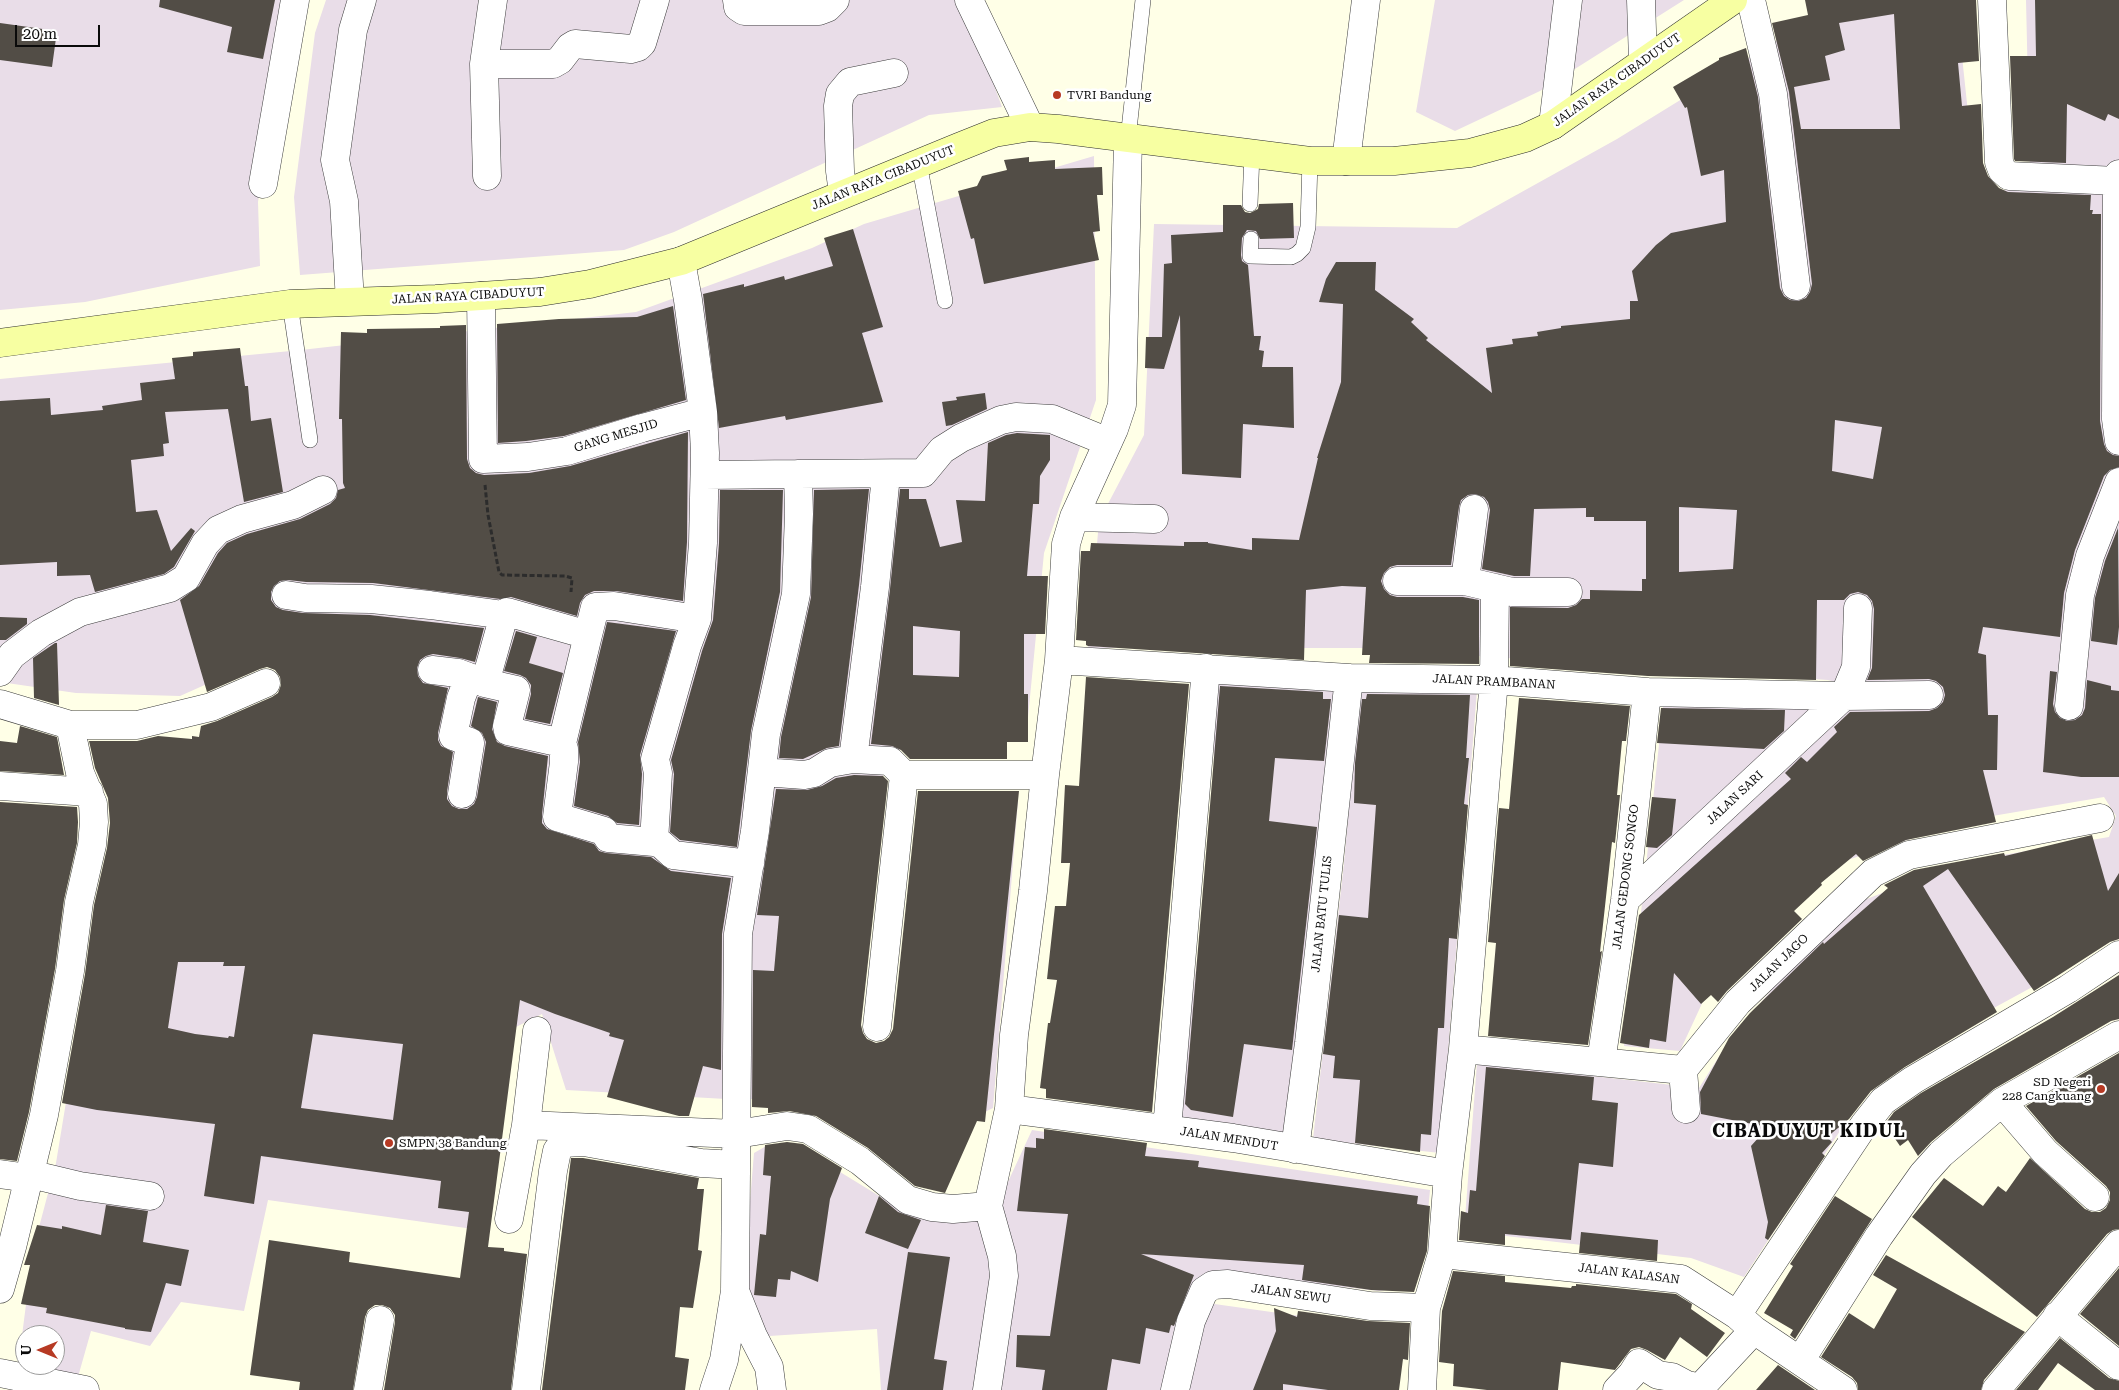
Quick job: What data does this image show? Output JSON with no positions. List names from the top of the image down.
{
  "streets": {
    "main road": ["JALAN RAYA CIBADUYUT"],
    "street": [
      "GANG MESJID",
      "JALAN PRAMBANAN",
      "JALAN SARI",
      "JALAN GEDONG SONGO",
      "JALAN BATU TULIS",
      "JALAN JAGO",
      "JALAN MENDUT",
      "JALAN KALASAN",
      "JALAN SEWU"
    ]
  },
  "crossings": [
    ["JALAN PRAMBANAN", "JALAN SARI"],
    ["JALAN PRAMBANAN", "JALAN GEDONG SONGO"],
    ["JALAN PRAMBANAN", "JALAN BATU TULIS"],
    ["JALAN SARI", "JALAN GEDONG SONGO"],
    ["JALAN BATU TULIS", "JALAN MENDUT"]
  ],
  "districts": ["CIBADUYUT KIDUL"],
  "places": ["TVRI Bandung", "SD Negeri 228 Cangkuang", "SMPN 38 Bandung"],
  "scale_bar": "20 m",
  "north": "left"
}
